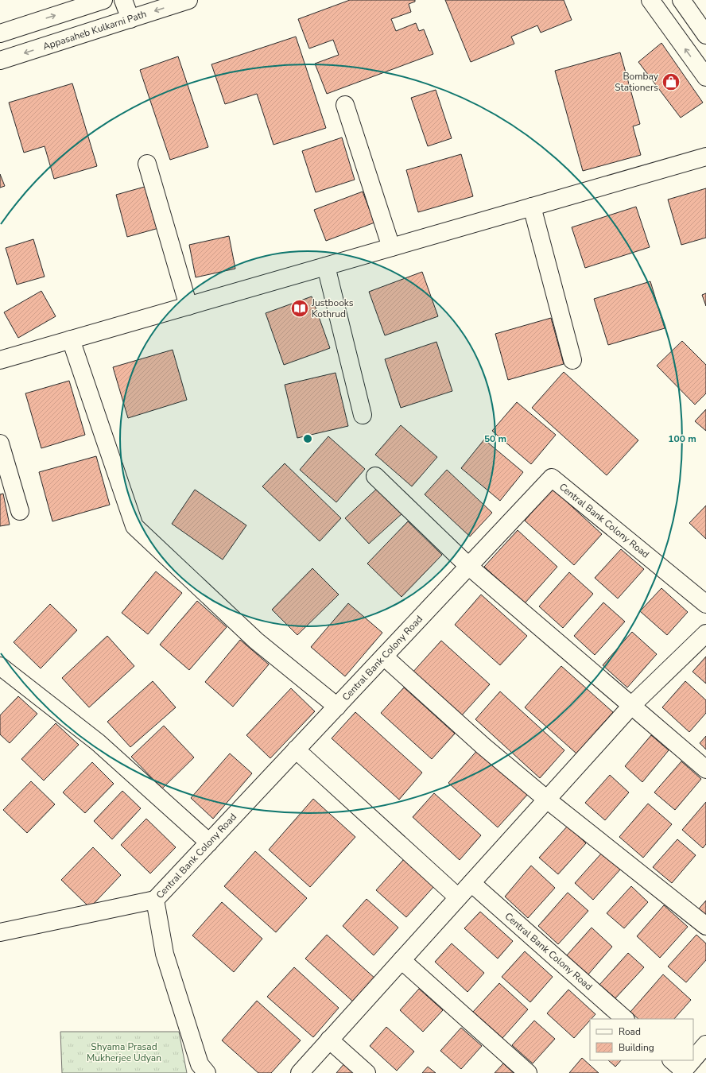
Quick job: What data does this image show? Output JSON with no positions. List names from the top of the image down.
{
  "streets": {
    "street": ["Appasaheb Kulkarni Path", "Central Bank Colony Road"]
  },
  "parks": ["Shyama Prasad Mukherjee Udyan"],
  "places": {
    "shop": ["Bombay Stationers"],
    "library": ["Justbooks Kothrud"]
  },
  "legend": ["Road", "Building"],
  "rings": ["50 m", "100 m"]
}
